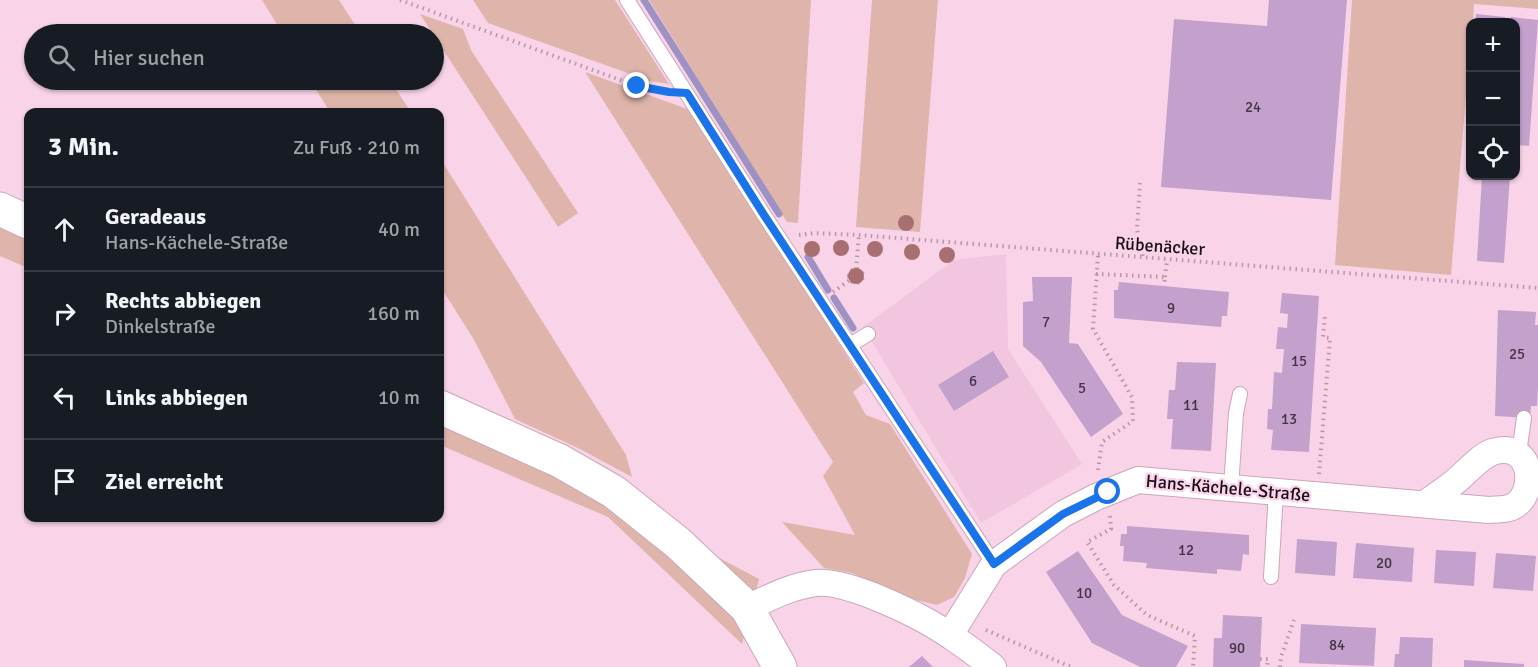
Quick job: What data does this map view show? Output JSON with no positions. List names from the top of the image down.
{
  "streets": {
    "street": ["Hans-Kächele-Straße"],
    "path": ["Rübenäcker"]
  },
  "house_numbers": [
    "24",
    "9",
    "7",
    "25",
    "15",
    "6",
    "5",
    "11",
    "13",
    "12",
    "20",
    "10",
    "84",
    "90"
  ],
  "page": {
    "map_buttons": ["+", "−"],
    "search": "Hier suchen",
    "heading": ["3 Min.", "Zu Fuß · 210 m"],
    "list": [
      ["Geradeaus", "Hans-Kächele-Straße", "40 m"],
      ["Rechts abbiegen", "Dinkelstraße", "160 m"],
      ["Links abbiegen", "10 m"],
      "Ziel erreicht"
    ]
  }
}
